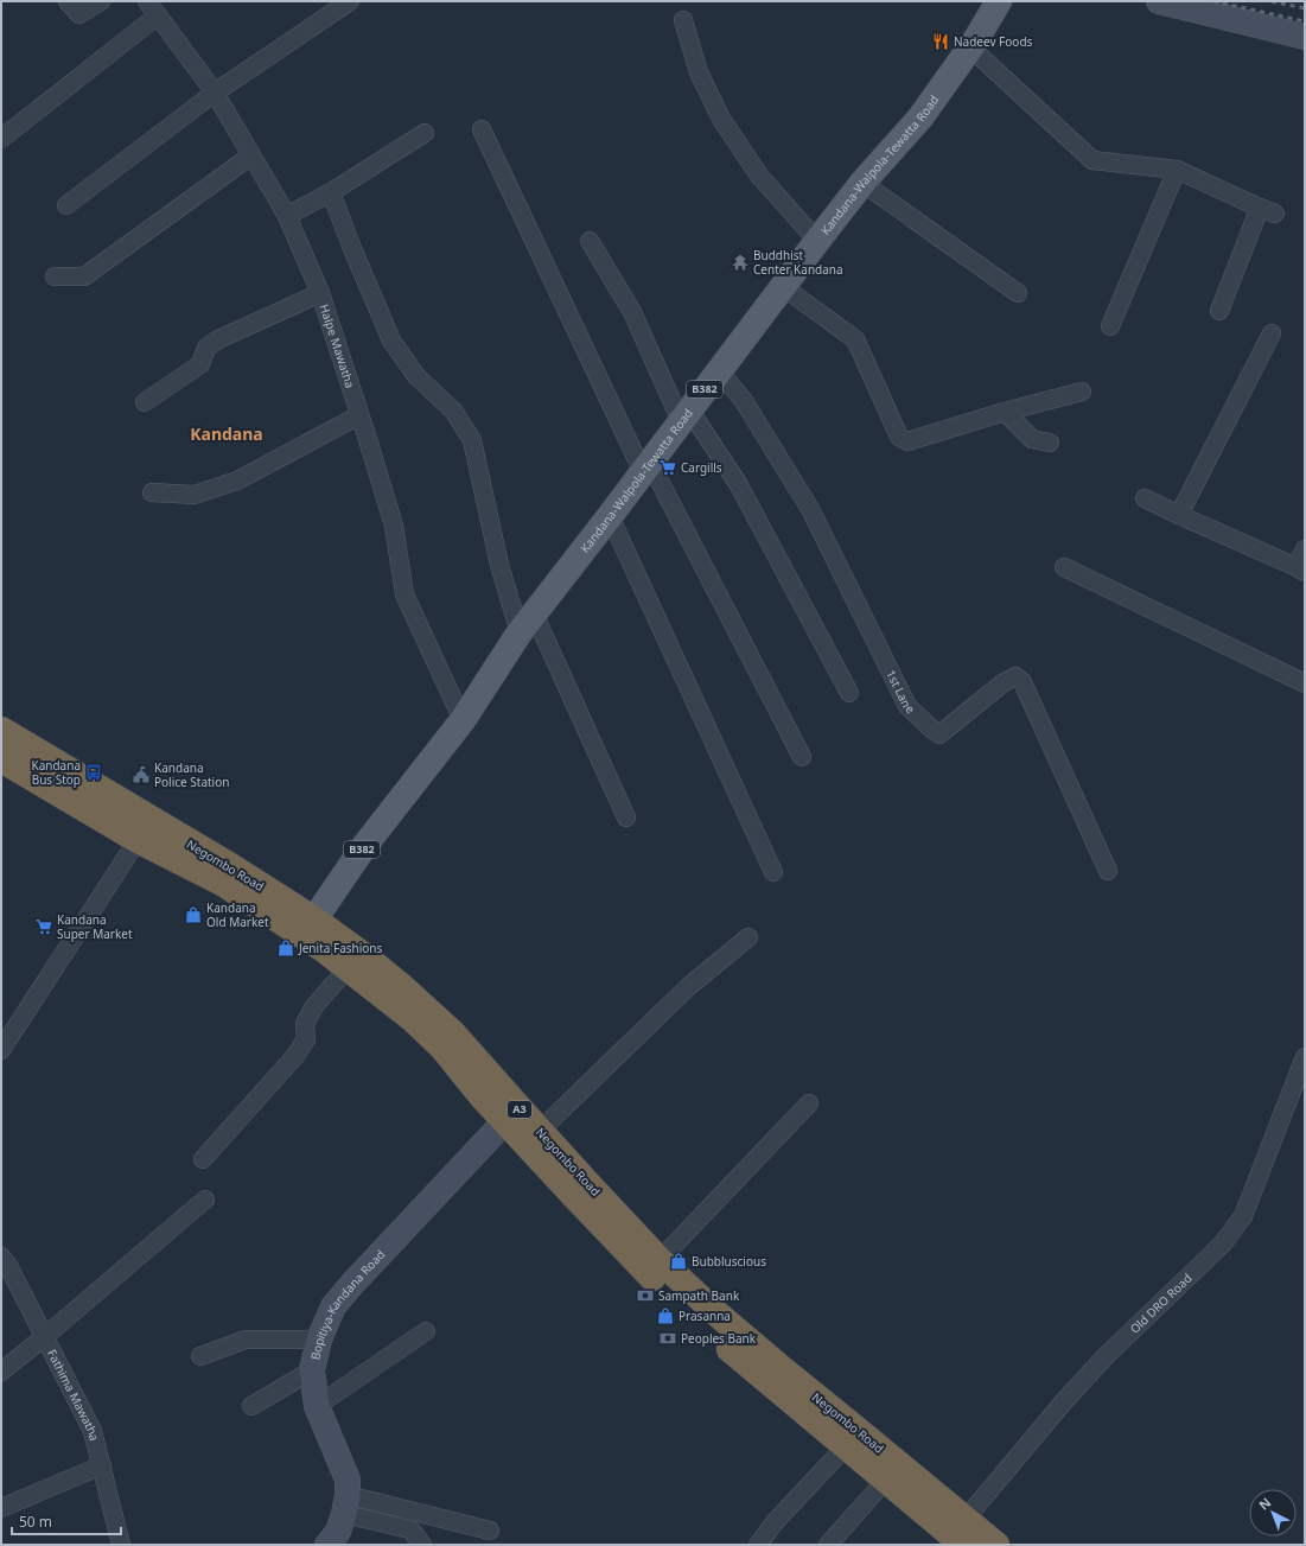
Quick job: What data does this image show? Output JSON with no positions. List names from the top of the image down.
{
  "streets": {
    "highway": ["Negombo Road", "A3"],
    "main road": ["Kandana-Walpola-Tewatta Road", "B382"],
    "street": [
      "Halpe Mawatha",
      "1st Lane",
      "Old DRO Road",
      "Bopitiya-Kandana Road",
      "Fathima Mawatha"
    ]
  },
  "crossings": [
    ["Kandana-Walpola-Tewatta Road", "Halpe Mawatha"],
    ["Kandana-Walpola-Tewatta Road", "1st Lane"],
    ["Kandana-Walpola-Tewatta Road", "Negombo Road"],
    ["Negombo Road", "Old DRO Road"],
    ["Negombo Road", "Bopitiya-Kandana Road"]
  ],
  "districts": ["Kandana"],
  "places": {
    "restaurant": ["Nadeev Foods"],
    "temple": ["Buddhist Center Kandana"],
    "supermarket": ["Cargills", "Kandana Super Market"],
    "bus stop": ["Kandana Bus Stop"],
    "public building": ["Kandana Police Station"],
    "shop": [
      "Kandana Old Market",
      "Jenita Fashions",
      "Bubbluscious",
      "Prasanna"
    ],
    "bank": ["Sampath Bank", "Peoples Bank"]
  },
  "scale_bar": "50 m",
  "north": "top left"
}
